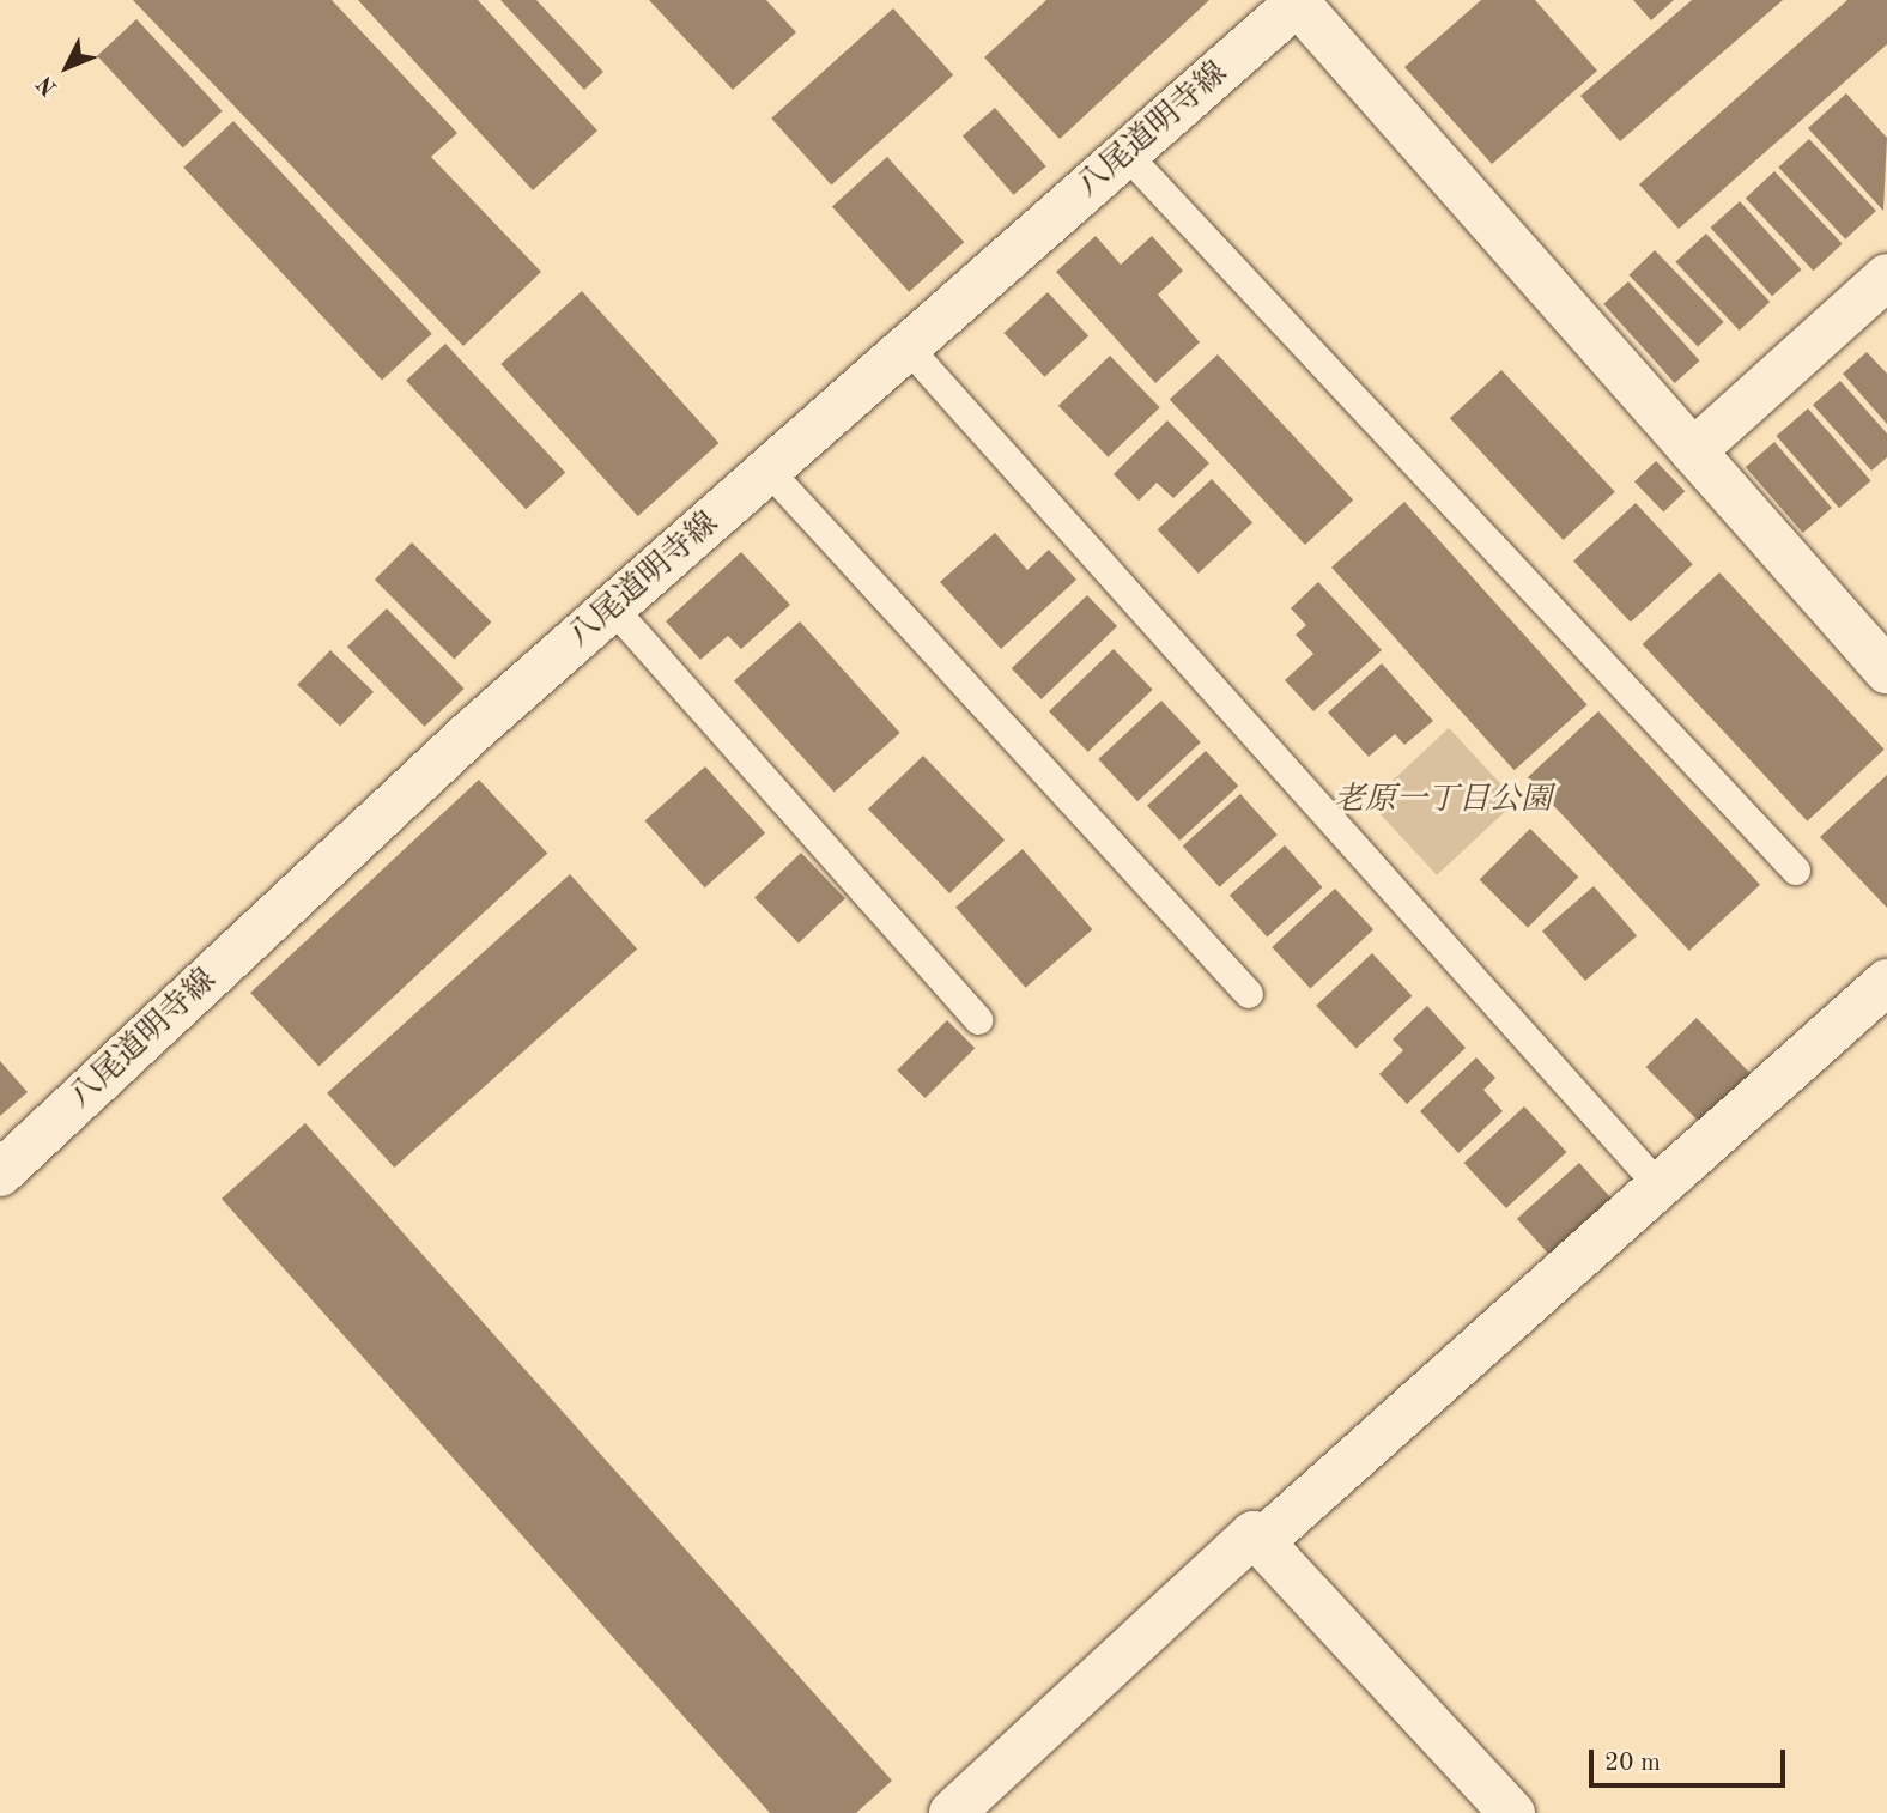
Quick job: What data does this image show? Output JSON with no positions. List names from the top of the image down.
{
  "streets": {
    "street": ["八尾道明寺線"]
  },
  "parks": ["老原一丁目公園"],
  "scale_bar": "20 m",
  "north": "bottom left"
}
